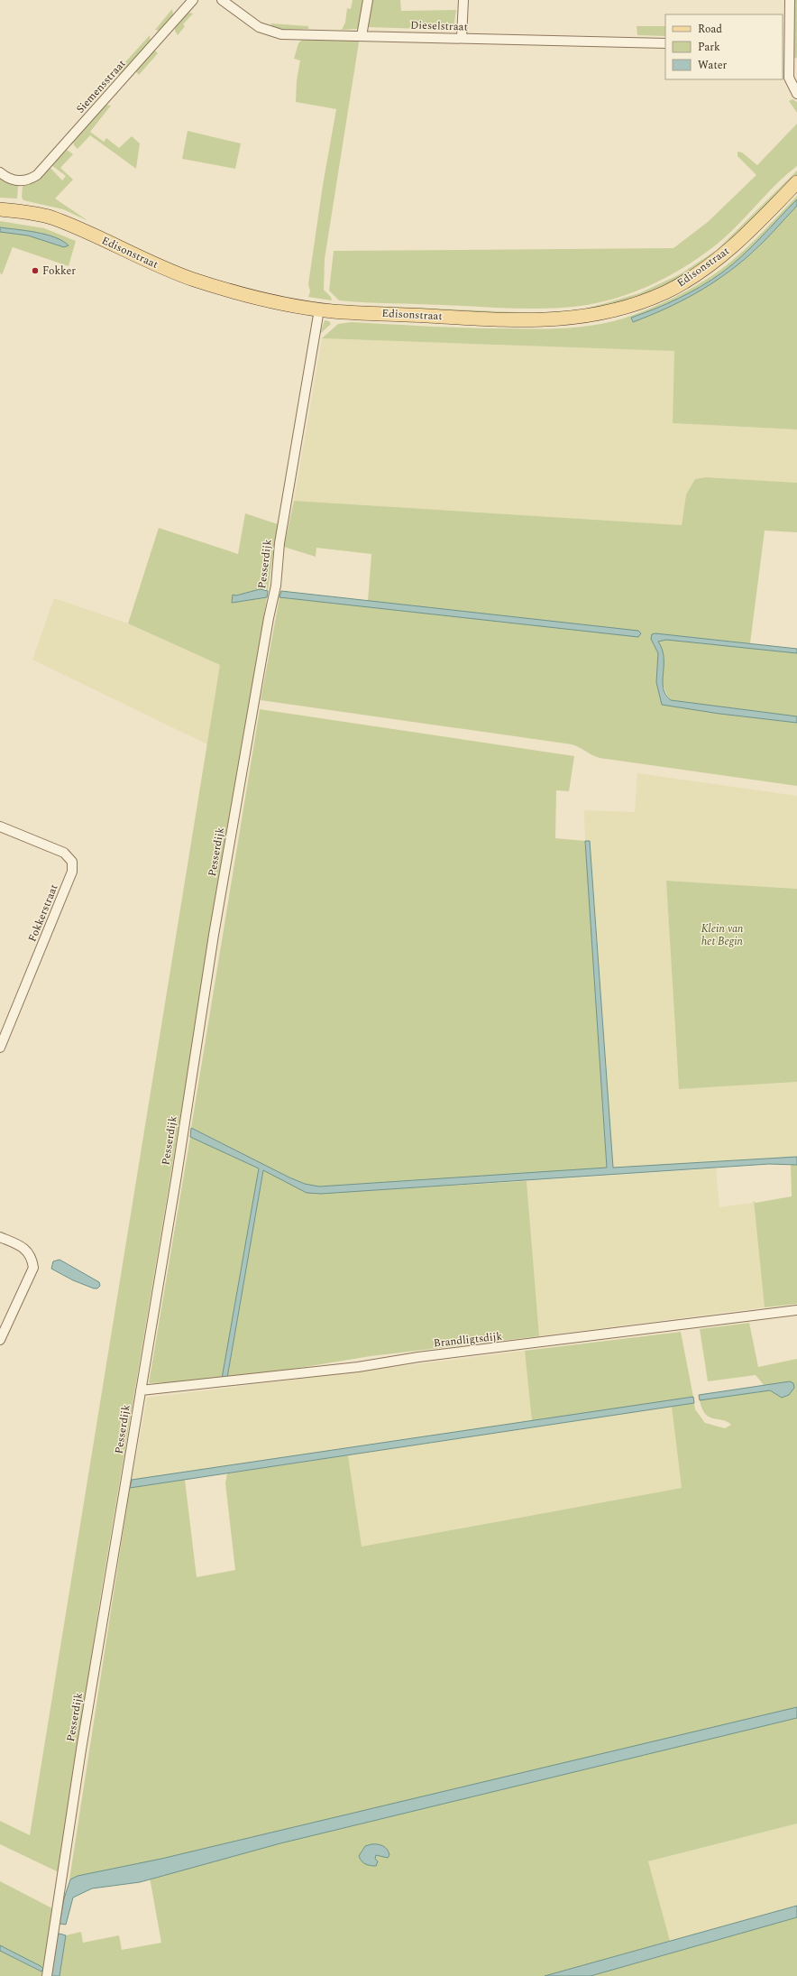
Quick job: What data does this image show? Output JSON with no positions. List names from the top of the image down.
{
  "streets": {
    "main road": ["Edisonstraat"],
    "street": [
      "Dieselstraat",
      "Siemensstraat",
      "Pesserdijk",
      "Fokkerstraat",
      "Brandligtsdijk"
    ]
  },
  "crossings": [
    ["Edisonstraat", "Pesserdijk"],
    ["Pesserdijk", "Brandligtsdijk"]
  ],
  "parks": ["Klein van het Begin"],
  "places": ["Fokker"],
  "legend": ["Road", "Park", "Water"]
}
